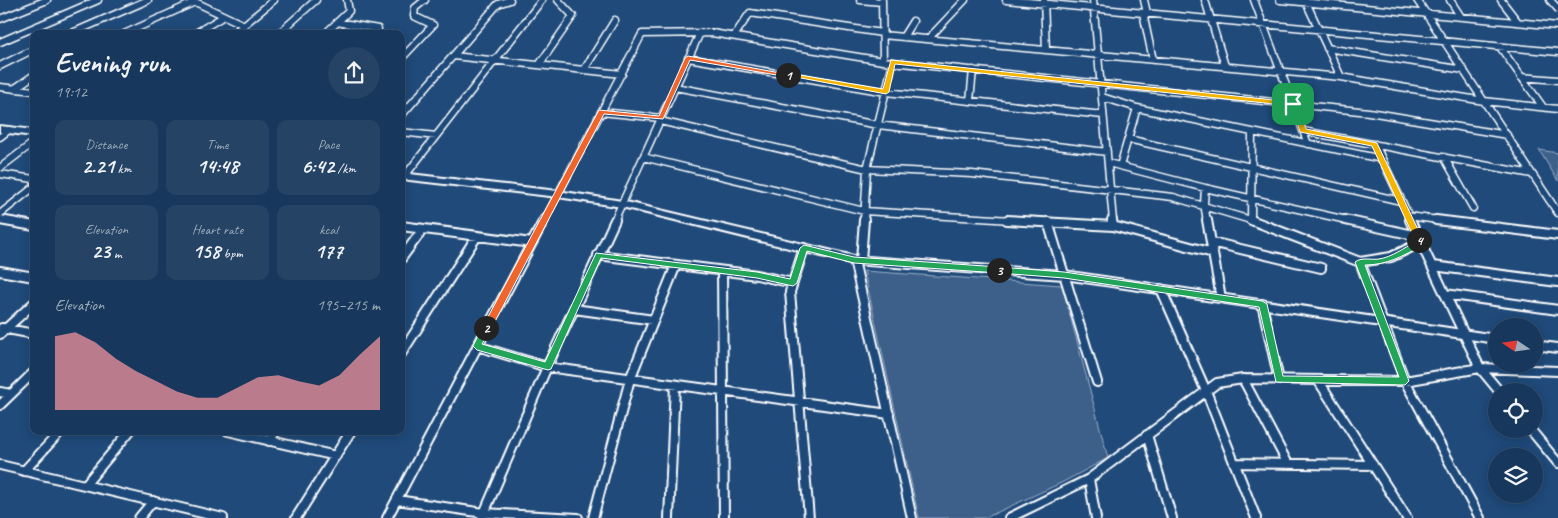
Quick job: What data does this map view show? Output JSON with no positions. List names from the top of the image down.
{
  "north": "left",
  "page": {
    "heading": ["Evening run", "19:12"],
    "pins": [
      "1",
      "4",
      "3",
      "2"
    ],
    "stats": [
      ["Distance", "2.21 km"],
      ["Time", "14:48"],
      ["Pace", "6:42 /km"],
      ["Elevation", "23 m"],
      ["Heart rate", "158 bpm"],
      ["kcal", "177"]
    ],
    "chart": ["Elevation", "195–215 m"]
  }
}
